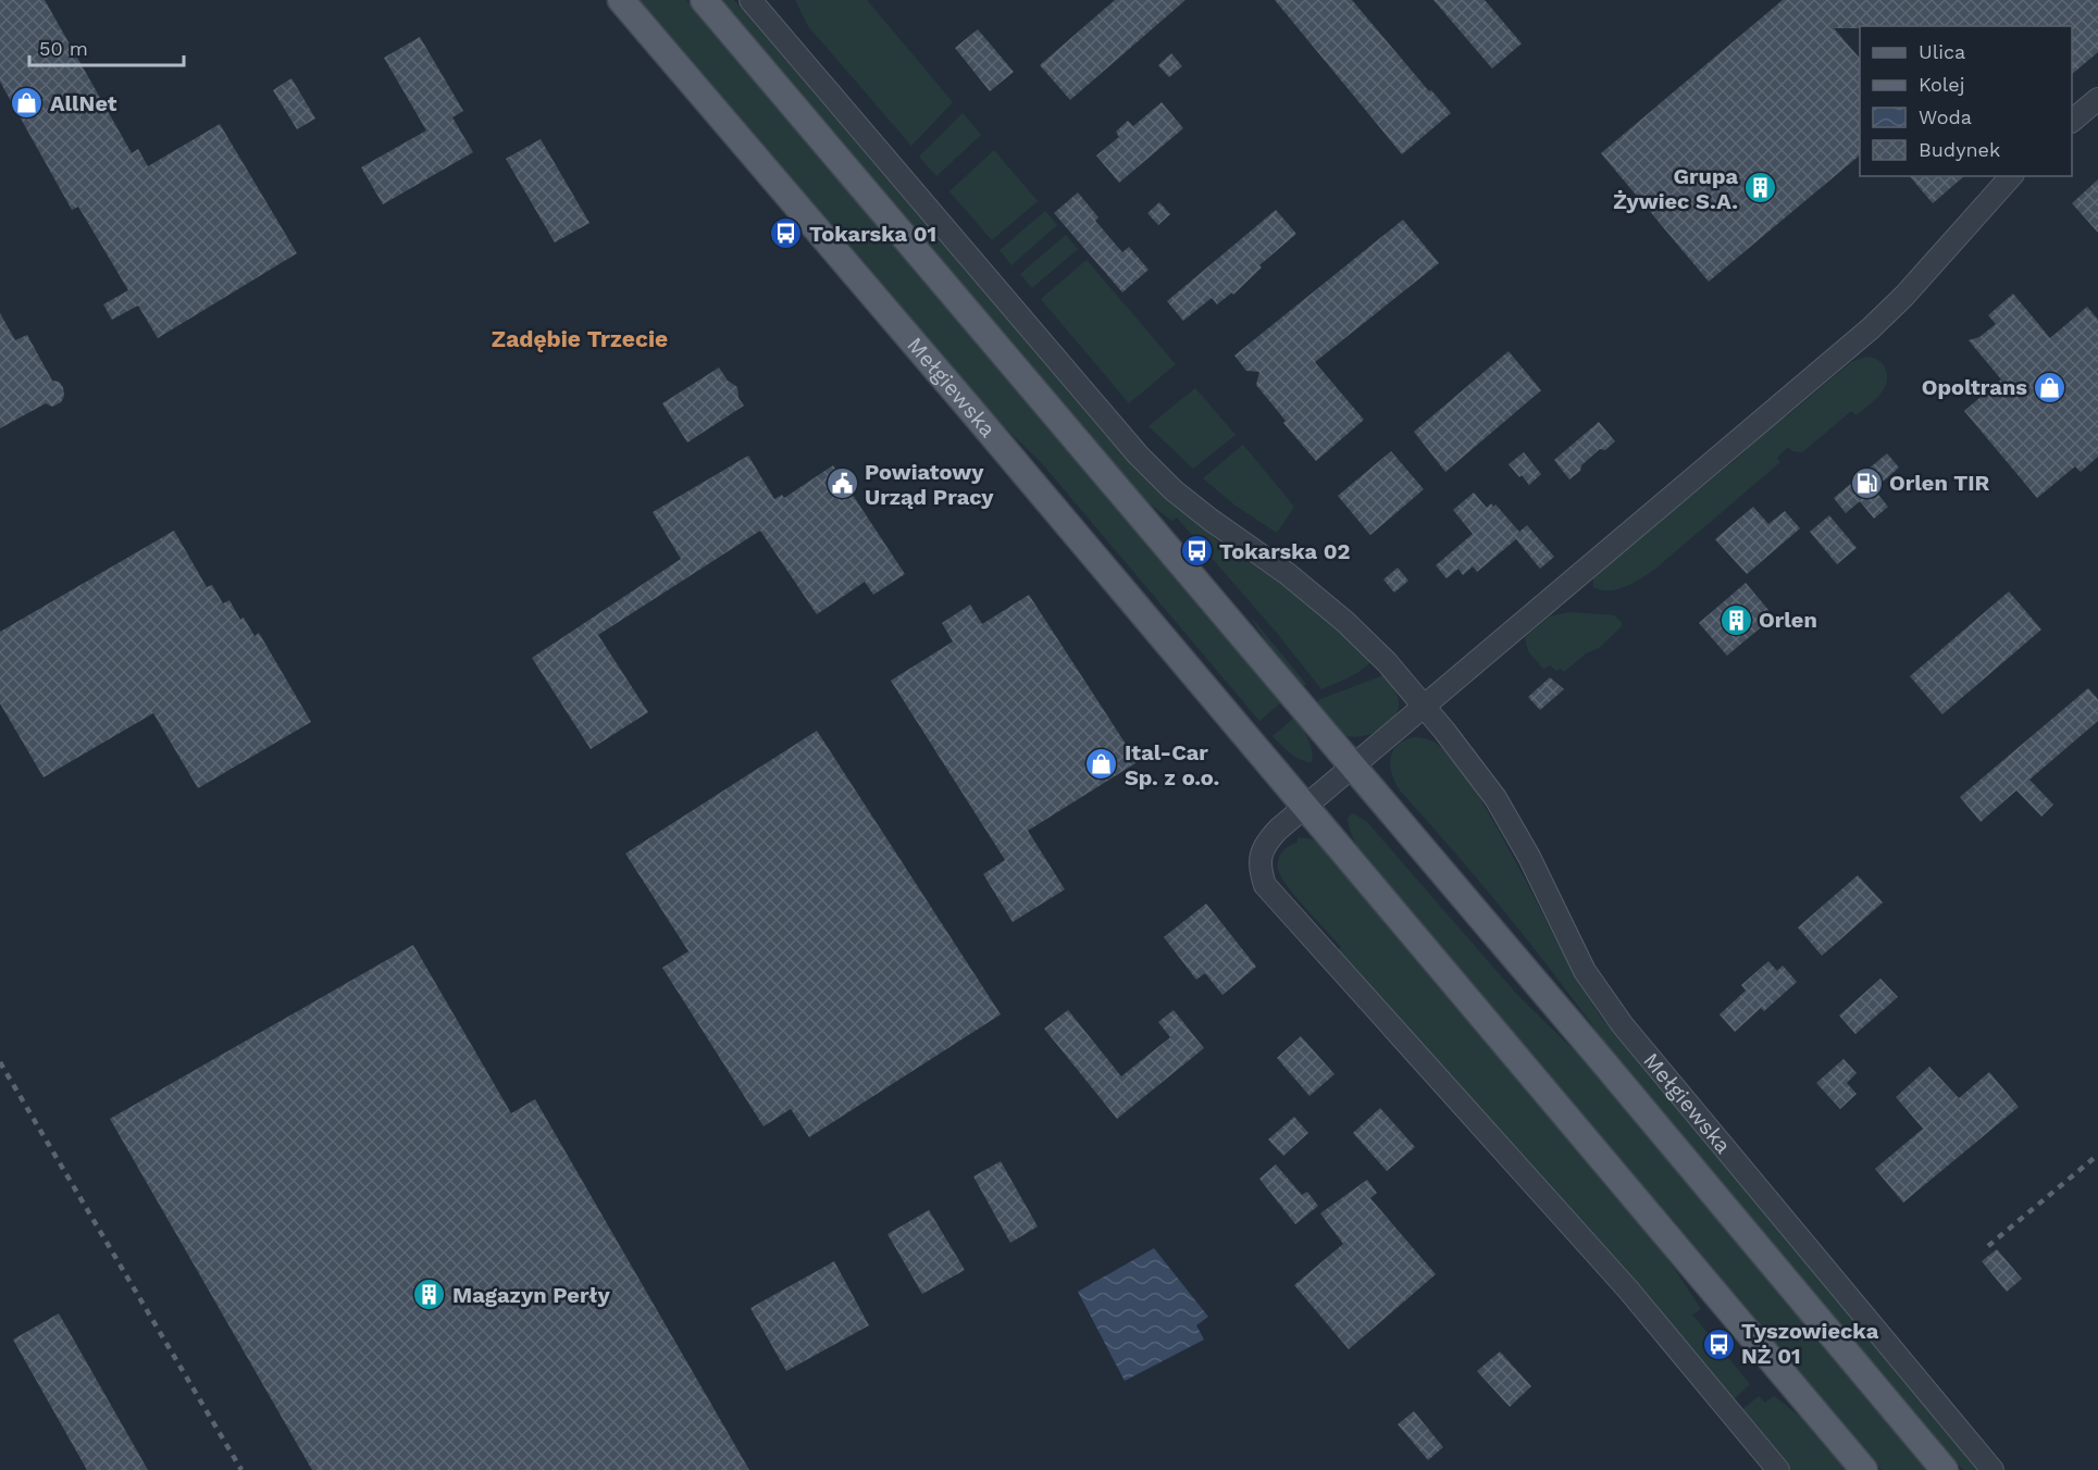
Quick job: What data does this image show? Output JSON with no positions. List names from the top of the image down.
{
  "streets": {
    "main road": ["Mełgiewska"]
  },
  "districts": ["Zadębie Trzecie"],
  "places": {
    "shop": ["AllNet", "Opoltrans", "Ital-Car Sp. z o.o."],
    "building": ["Grupa Żywiec S.A.", "Orlen", "Magazyn Perły"],
    "bus stop": ["Tokarska 01", "Tokarska 02", "Tyszowiecka NŻ 01"],
    "fuel station": ["Orlen TIR"],
    "public building": ["Powiatowy Urząd Pracy"]
  },
  "legend": [
    "Ulica",
    "Kolej",
    "Woda",
    "Budynek"
  ],
  "scale_bar": "50 m"
}
